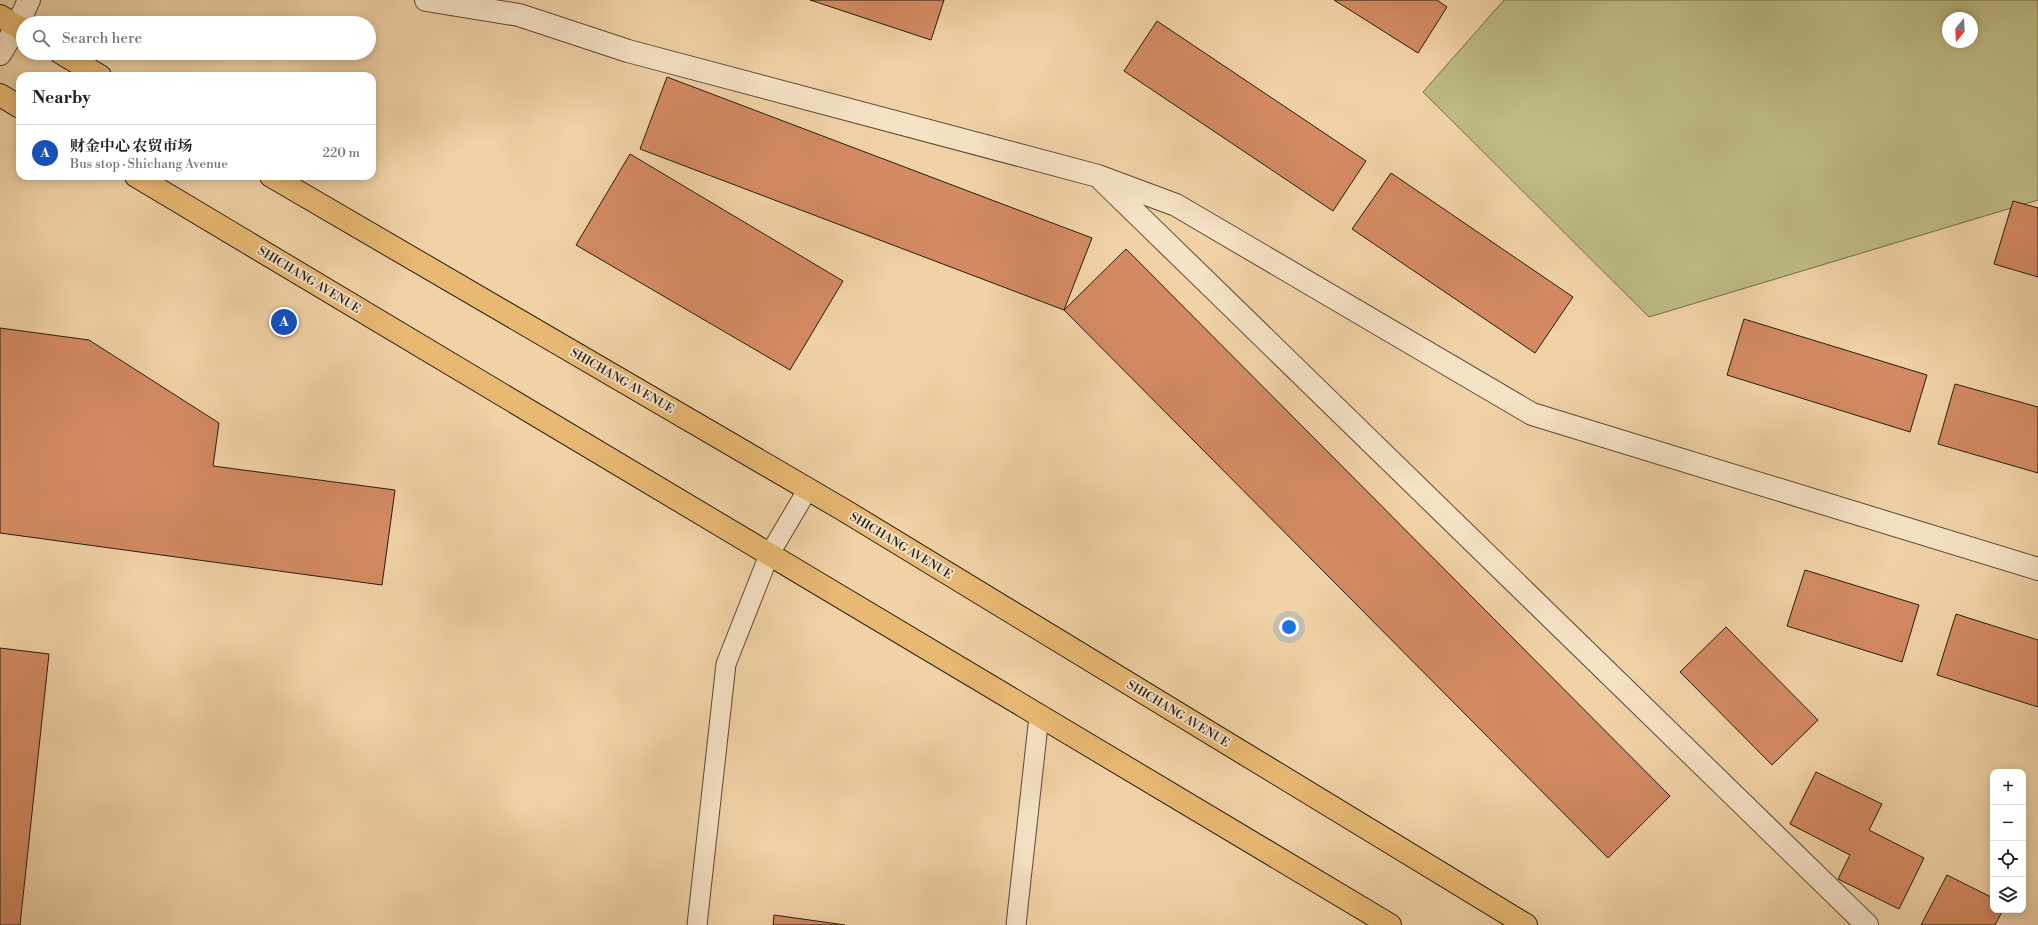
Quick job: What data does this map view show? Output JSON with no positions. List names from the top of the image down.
{
  "streets": {
    "main road": ["SHICHANG AVENUE"]
  },
  "north": "bottom",
  "page": {
    "search": "Search here",
    "heading": "Nearby",
    "list": [
      {
        "mark": "A",
        "name": "财金中心 农贸市场",
        "note": "Bus stop · Shichang Avenue",
        "value": "220 m"
      }
    ],
    "pins": "A",
    "map_buttons": ["+", "−"]
  }
}
